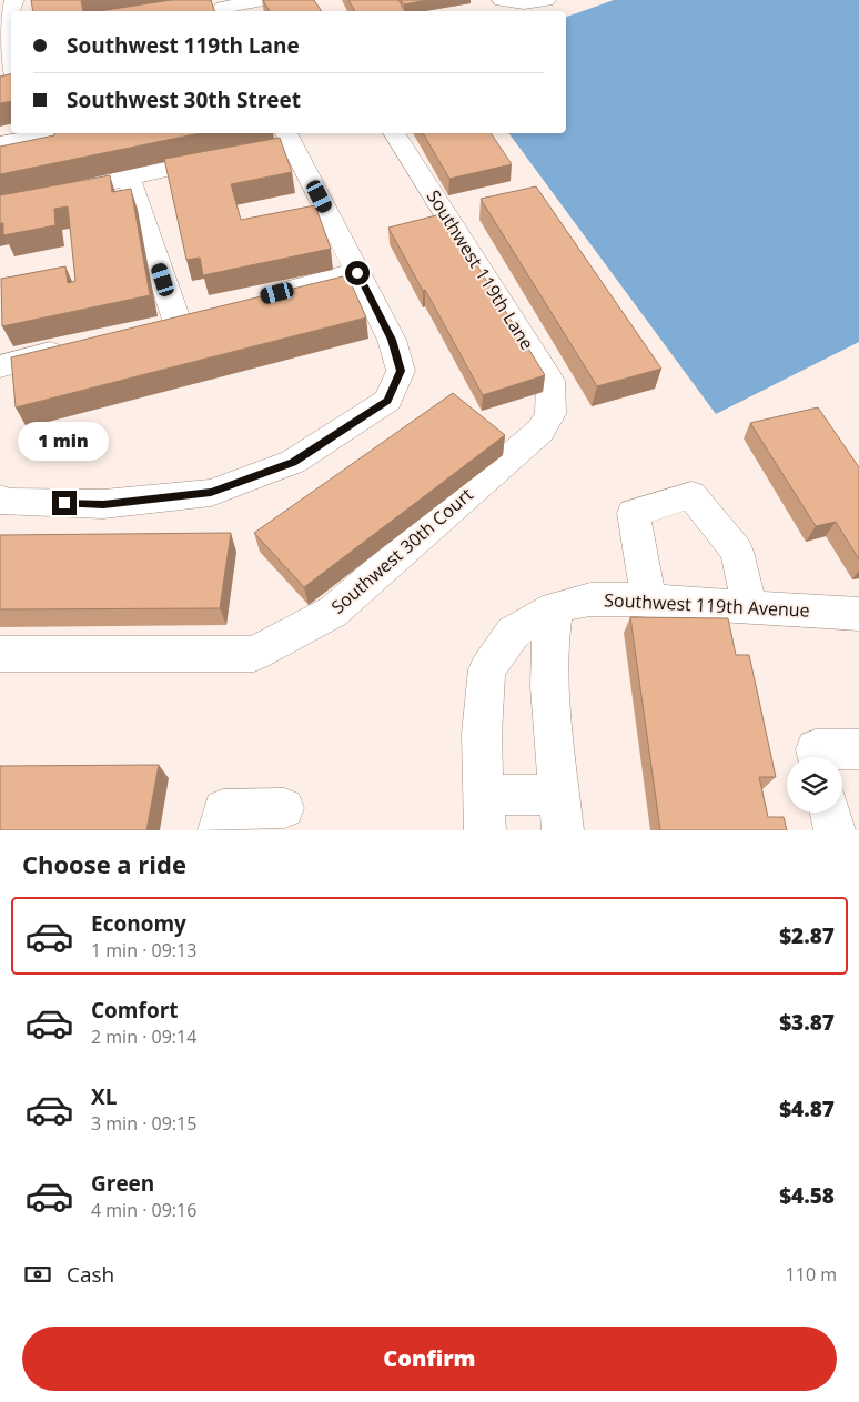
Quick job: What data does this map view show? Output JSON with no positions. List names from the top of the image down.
{
  "streets": {
    "street": ["Southwest 119th Lane", "Southwest 30th Court", "Southwest 119th Avenue"]
  },
  "crossings": [
    ["Southwest 119th Lane", "Southwest 30th Court"]
  ],
  "page": {
    "banner": ["Southwest 119th Lane", "Southwest 30th Street"],
    "bubble": "1 min",
    "heading": "Choose a ride",
    "list": [
      {
        "name": "Economy",
        "note": "1 min · 09:13",
        "value": "$2.87"
      },
      {
        "name": "Comfort",
        "note": "2 min · 09:14",
        "value": "$3.87"
      },
      {
        "name": "XL",
        "note": "3 min · 09:15",
        "value": "$4.87"
      },
      {
        "name": "Green",
        "note": "4 min · 09:16",
        "value": "$4.58"
      }
    ],
    "pay": ["Cash", "110 m"],
    "buttons": "Confirm"
  }
}
